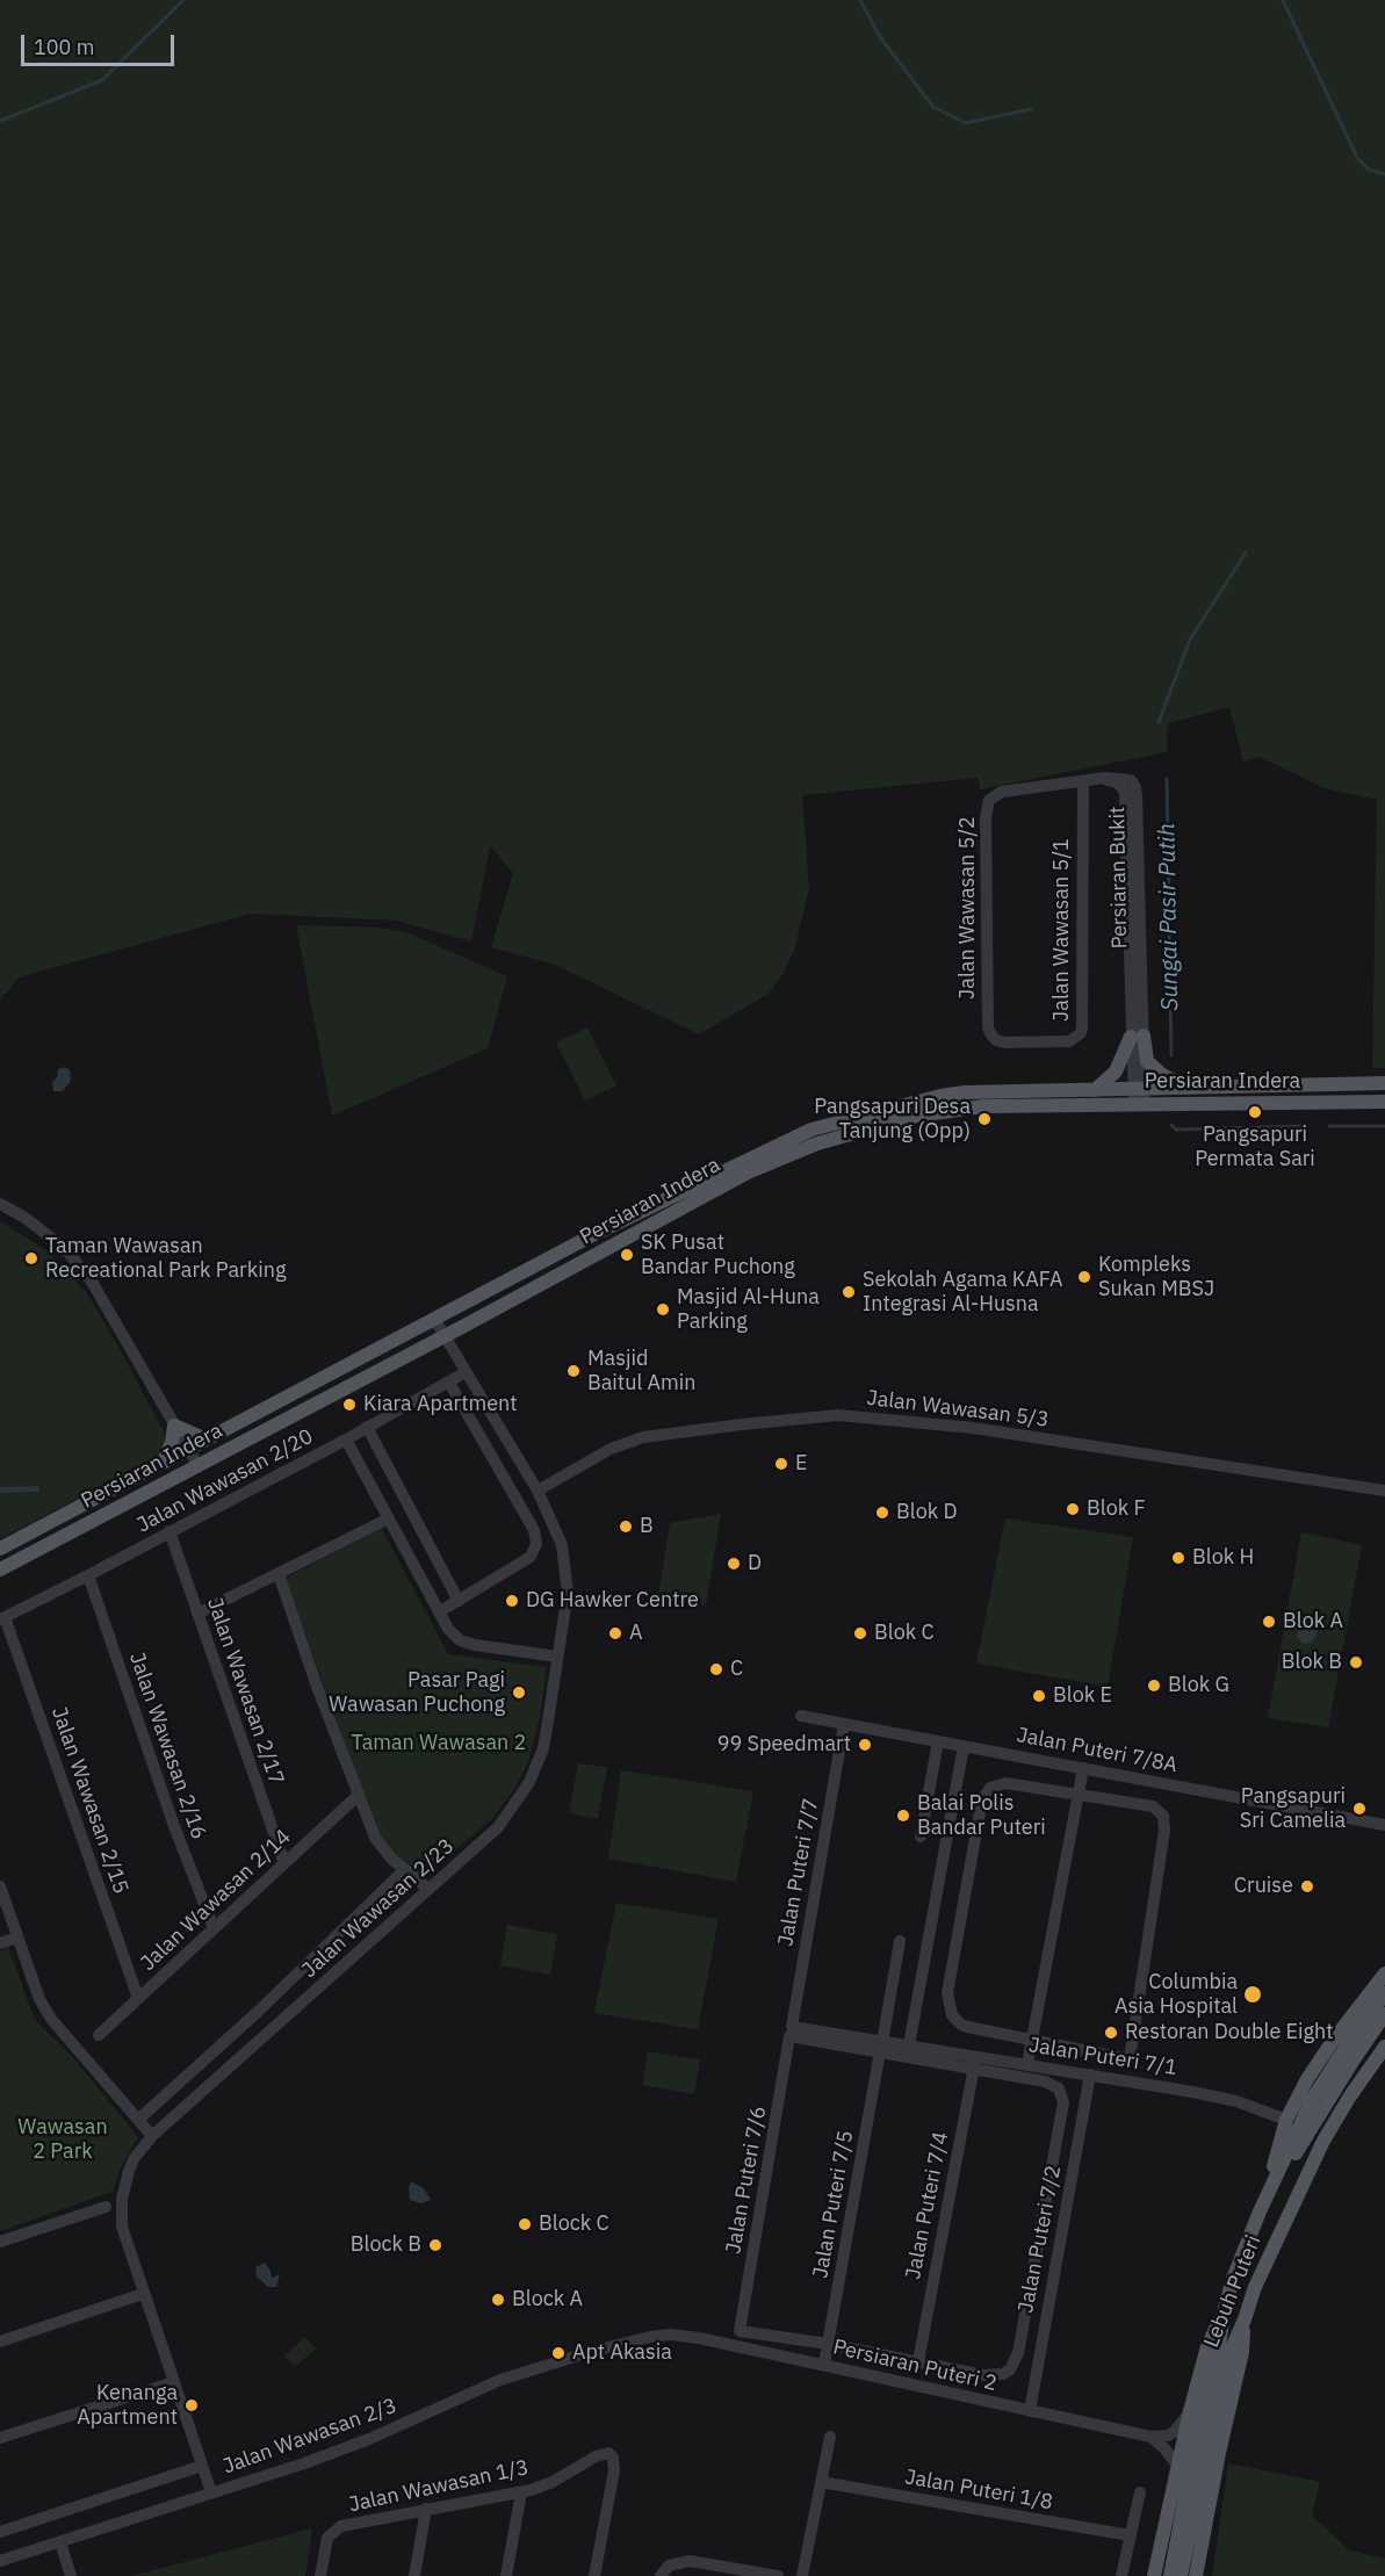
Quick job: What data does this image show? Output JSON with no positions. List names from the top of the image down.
{
  "streets": {
    "main road": ["Persiaran Indera", "Lebuh Puteri"],
    "street": [
      "Persiaran Bukit",
      "Jalan Wawasan 5/2",
      "Jalan Wawasan 5/1",
      "Jalan Wawasan 5/3",
      "Jalan Wawasan 2/20",
      "Jalan Wawasan 2/17",
      "Jalan Wawasan 2/16",
      "Jalan Puteri 7/8A",
      "Jalan Wawasan 2/15",
      "Jalan Puteri 7/7",
      "Jalan Wawasan 2/14",
      "Jalan Wawasan 2/23",
      "Jalan Puteri 7/1",
      "Jalan Puteri 7/6",
      "Jalan Puteri 7/5",
      "Jalan Puteri 7/4",
      "Jalan Puteri 7/2",
      "Persiaran Puteri 2",
      "Jalan Wawasan 2/3",
      "Jalan Wawasan 1/3",
      "Jalan Puteri 1/8"
    ]
  },
  "crossings": [
    ["Persiaran Bukit", "Jalan Wawasan 5/2"],
    ["Persiaran Bukit", "Persiaran Indera"],
    ["Jalan Wawasan 5/2", "Jalan Wawasan 5/1"],
    ["Persiaran Indera", "Jalan Wawasan 2/23"],
    ["Jalan Wawasan 5/3", "Jalan Wawasan 2/23"],
    ["Jalan Wawasan 2/20", "Jalan Wawasan 2/17"],
    ["Jalan Wawasan 2/20", "Jalan Wawasan 2/16"],
    ["Jalan Wawasan 2/20", "Jalan Wawasan 2/15"],
    ["Jalan Wawasan 2/20", "Jalan Wawasan 2/23"],
    ["Jalan Wawasan 2/17", "Jalan Wawasan 2/14"],
    ["Jalan Wawasan 2/16", "Jalan Wawasan 2/14"],
    ["Jalan Puteri 7/8A", "Jalan Puteri 7/7"],
    ["Jalan Wawasan 2/15", "Jalan Wawasan 2/14"],
    ["Jalan Puteri 7/7", "Jalan Puteri 7/1"],
    ["Jalan Puteri 7/7", "Jalan Puteri 7/6"],
    ["Jalan Wawasan 2/23", "Jalan Wawasan 2/3"],
    ["Jalan Puteri 7/1", "Jalan Puteri 7/6"],
    ["Jalan Puteri 7/1", "Jalan Puteri 7/5"],
    ["Jalan Puteri 7/1", "Jalan Puteri 7/4"],
    ["Jalan Puteri 7/1", "Jalan Puteri 7/2"],
    ["Jalan Puteri 7/6", "Jalan Puteri 7/5"],
    ["Jalan Puteri 7/5", "Persiaran Puteri 2"],
    ["Jalan Puteri 7/2", "Persiaran Puteri 2"],
    ["Persiaran Puteri 2", "Jalan Wawasan 2/3"]
  ],
  "water": ["Sungai Pasir Putih"],
  "parks": ["Taman Wawasan 2", "Wawasan 2 Park"],
  "places": [
    "Pangsapuri Permata Sari",
    "Pangsapuri Desa Tanjung (Opp)",
    "SK Pusat Bandar Puchong",
    "Taman Wawasan Recreational Park Parking",
    "Kompleks Sukan MBSJ",
    "Sekolah Agama KAFA Integrasi Al-Husna",
    "Masjid Al-Huna Parking",
    "Masjid Baitul Amin",
    "Kiara Apartment",
    "E",
    "Blok F",
    "Blok D",
    "B",
    "Blok H",
    "D",
    "DG Hawker Centre",
    "Blok A",
    "A",
    "Blok C",
    "Blok B",
    "C",
    "Blok G",
    "Pasar Pagi Wawasan Puchong",
    "Blok E",
    "99 Speedmart",
    "Pangsapuri Sri Camelia",
    "Balai Polis Bandar Puteri",
    "Cruise",
    "Columbia Asia Hospital",
    "Restoran Double Eight",
    "Block C",
    "Block B",
    "Block A",
    "Apt Akasia",
    "Kenanga Apartment"
  ],
  "scale_bar": "100 m"
}
